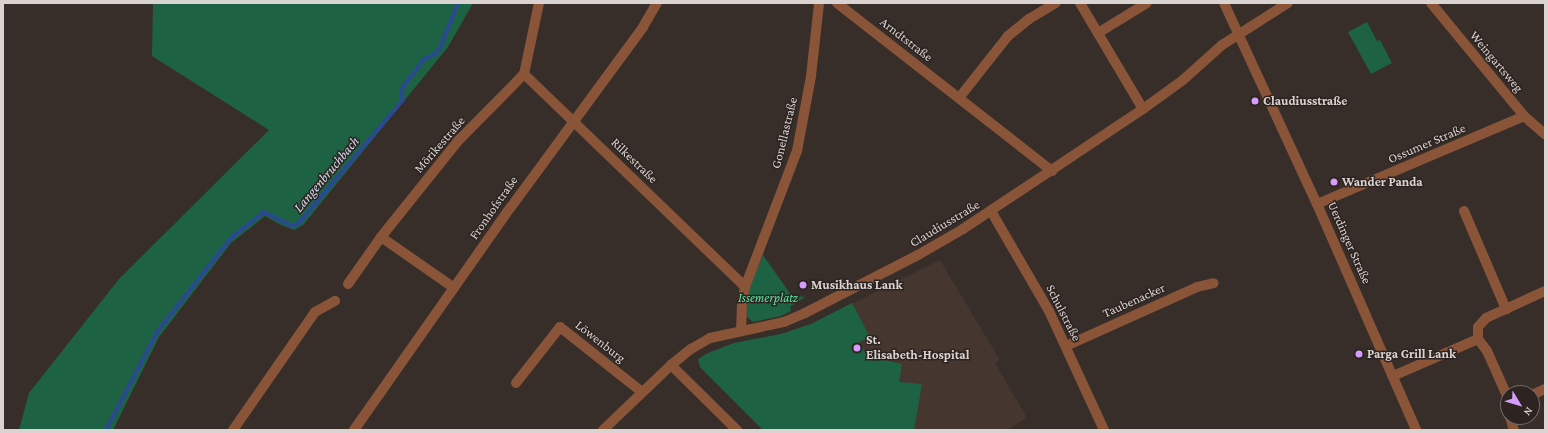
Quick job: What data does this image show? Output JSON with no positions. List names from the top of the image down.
{
  "streets": {
    "street": [
      "Arndtstraße",
      "Weingartsweg",
      "Gonellastraße",
      "Ossumer Straße",
      "Mörikestraße",
      "Rilkestraße",
      "Fronhofstraße",
      "Claudiusstraße",
      "Uerdinger Straße",
      "Taubenacker",
      "Schulstraße",
      "Löwenburg"
    ]
  },
  "crossings": [
    ["Arndtstraße", "Claudiusstraße"],
    ["Weingartsweg", "Ossumer Straße"],
    ["Gonellastraße", "Rilkestraße"],
    ["Ossumer Straße", "Uerdinger Straße"],
    ["Mörikestraße", "Rilkestraße"],
    ["Rilkestraße", "Fronhofstraße"],
    ["Claudiusstraße", "Uerdinger Straße"],
    ["Claudiusstraße", "Schulstraße"],
    ["Taubenacker", "Schulstraße"]
  ],
  "water": ["Langenbruchbach"],
  "parks": ["Issemerplatz"],
  "places": [
    "Claudiusstraße",
    "Wander Panda",
    "Musikhaus Lank",
    "St. Elisabeth-Hospital",
    "Parga Grill Lank"
  ],
  "north": "bottom right"
}
